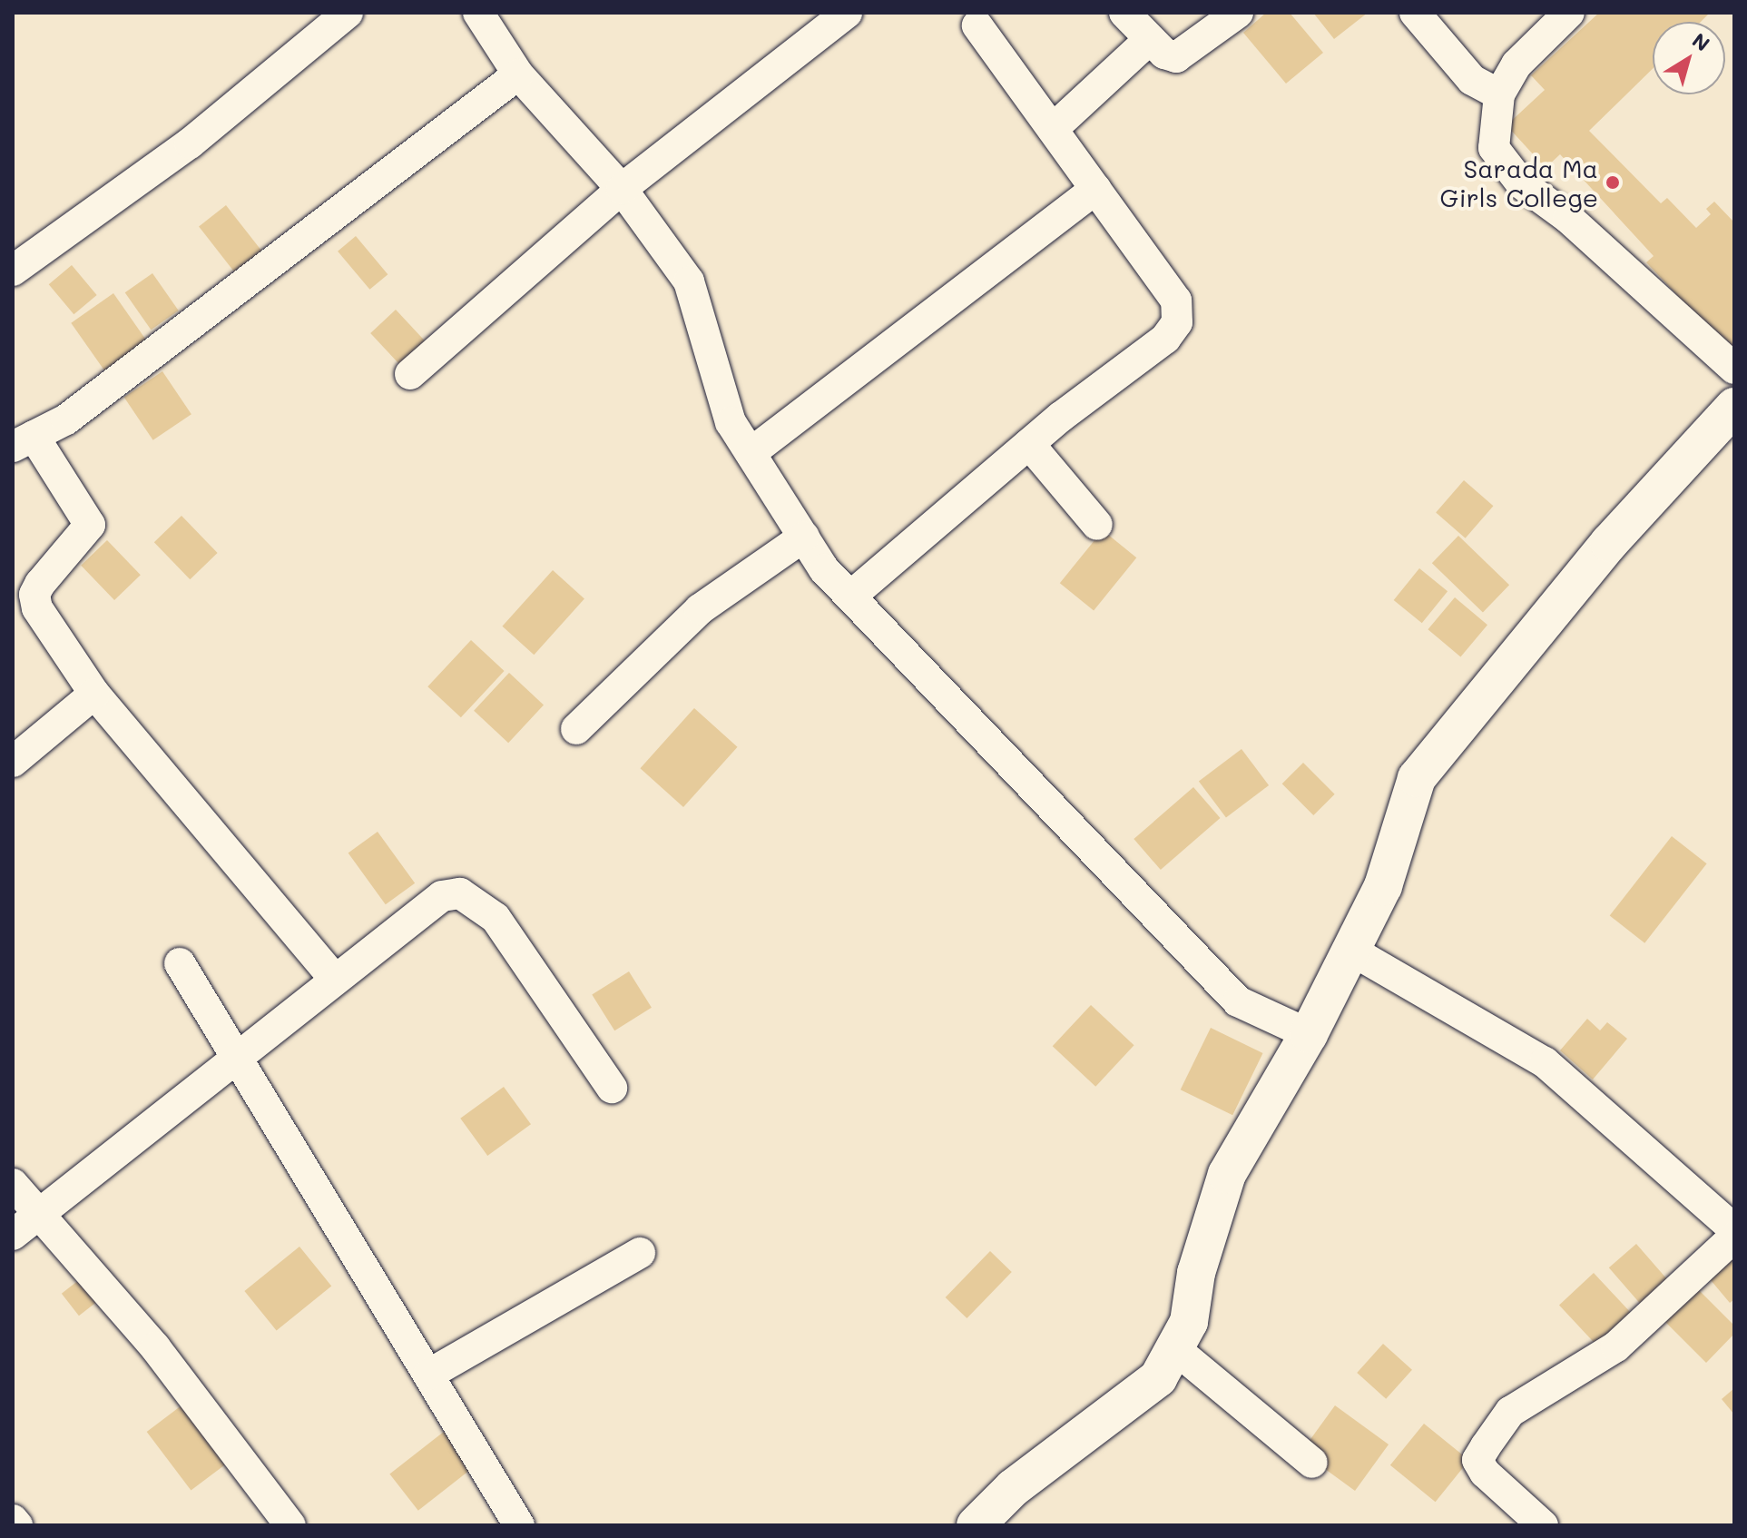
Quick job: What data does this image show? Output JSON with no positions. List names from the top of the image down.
{
  "places": ["Sarada Ma Girls College"],
  "north": "top right"
}
